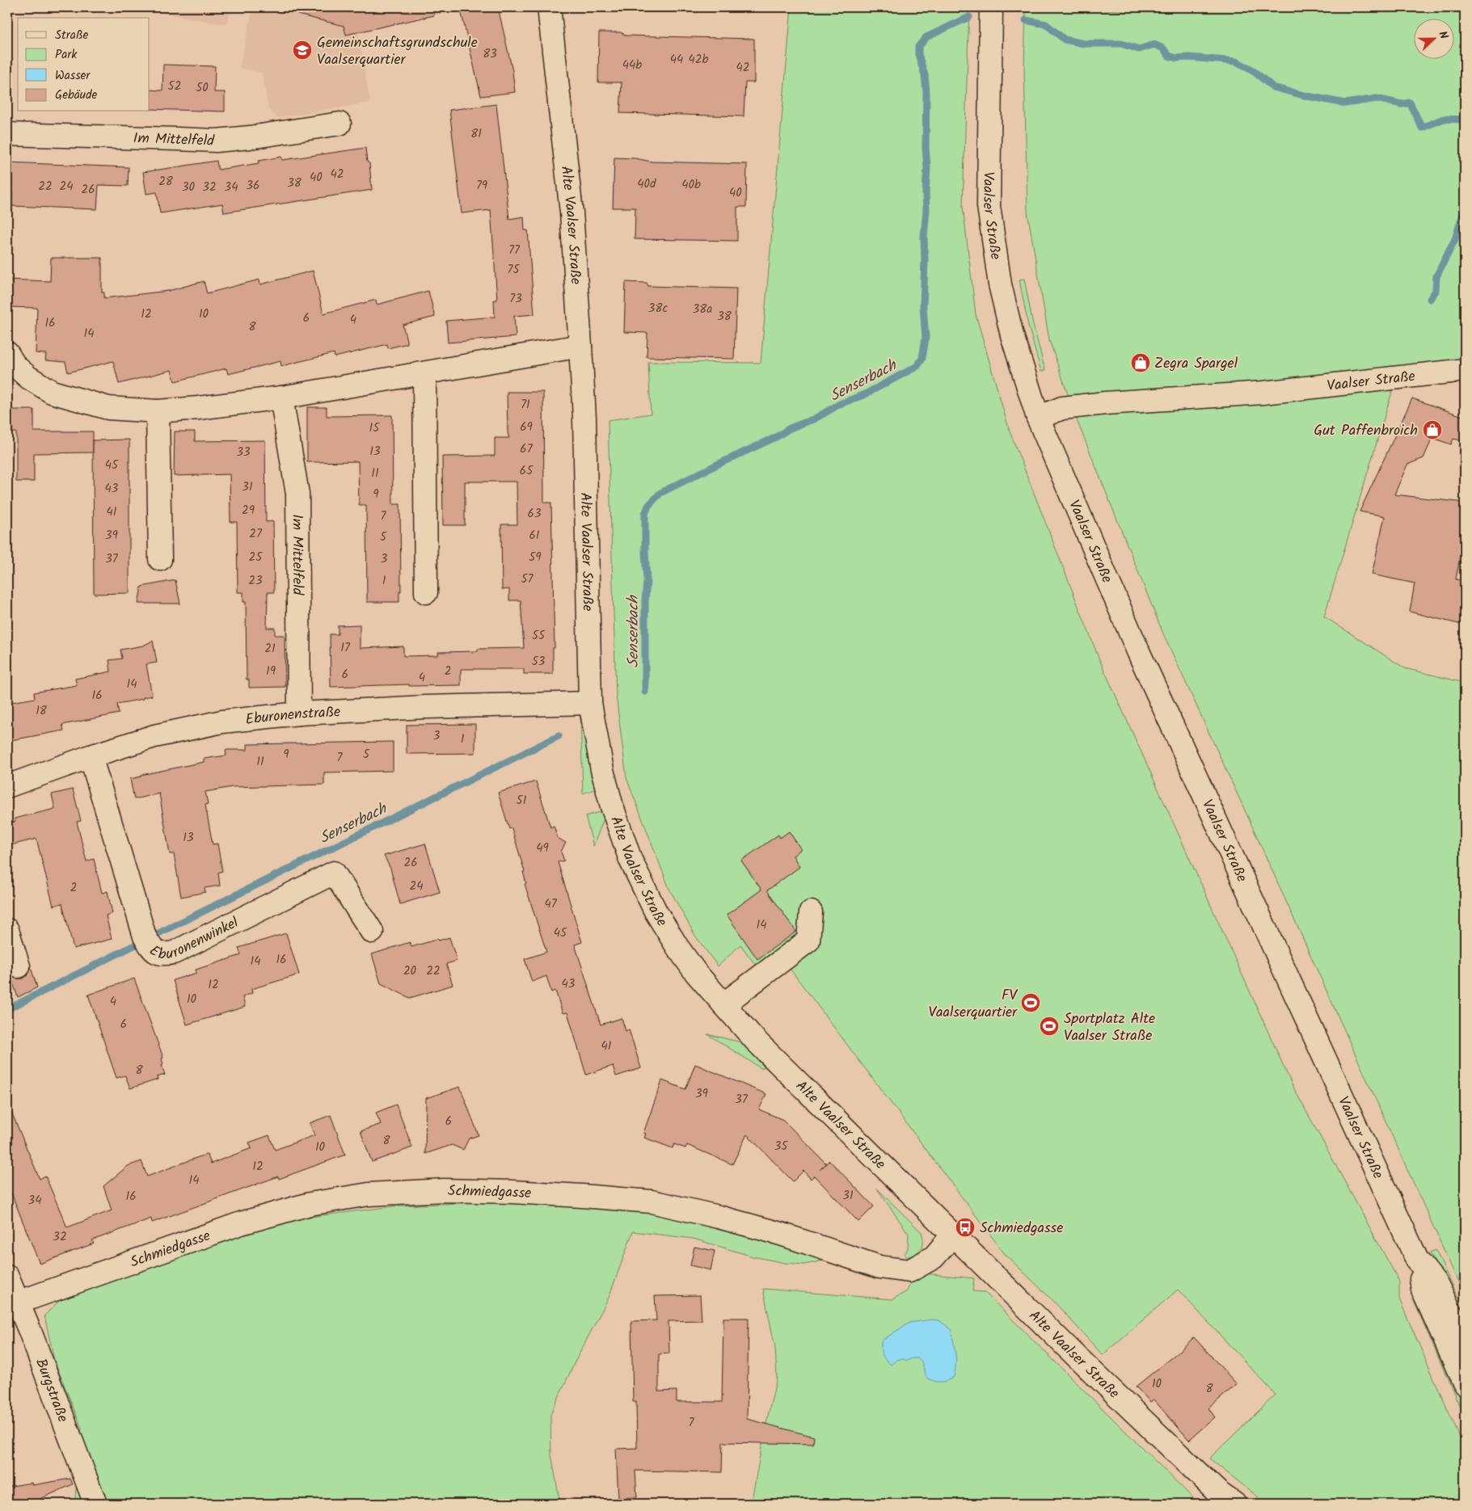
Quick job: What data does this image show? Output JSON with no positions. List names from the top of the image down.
{
  "streets": {
    "street": [
      "Im Mittelfeld",
      "Vaalser Straße",
      "Alte Vaalser Straße",
      "Eburonenstraße",
      "Eburonenwinkel",
      "Schmiedgasse",
      "Burgstraße"
    ]
  },
  "crossings": [
    ["Im Mittelfeld", "Eburonenstraße"],
    ["Alte Vaalser Straße", "Eburonenstraße"],
    ["Alte Vaalser Straße", "Schmiedgasse"],
    ["Eburonenstraße", "Eburonenwinkel"],
    ["Schmiedgasse", "Burgstraße"]
  ],
  "water": ["Senserbach"],
  "places": {
    "school or university": ["Gemeinschaftsgrundschule Vaalserquartier"],
    "shop": ["Zegra Spargel", "Gut Paffenbroich"],
    "sports": ["FV Vaalserquartier", "Sportplatz Alte Vaalser Straße"],
    "bus stop": ["Schmiedgasse"]
  },
  "house_numbers": [
    "83",
    "44",
    "42b",
    "44b",
    "42",
    "52",
    "50",
    "81",
    "42",
    "40",
    "28",
    "38",
    "40d",
    "40b",
    "36",
    "79",
    "22",
    "24",
    "30",
    "32",
    "34",
    "26",
    "40",
    "77",
    "75",
    "73",
    "38c",
    "38a",
    "12",
    "10",
    "38",
    "6",
    "4",
    "16",
    "8",
    "14",
    "71",
    "69",
    "15",
    "67",
    "13",
    "33",
    "45",
    "65",
    "11",
    "31",
    "43",
    "9",
    "29",
    "41",
    "63",
    "7",
    "27",
    "39",
    "61",
    "5",
    "25",
    "59",
    "37",
    "3",
    "57",
    "23",
    "1",
    "55",
    "17",
    "21",
    "53",
    "19",
    "2",
    "6",
    "4",
    "14",
    "16",
    "18",
    "3",
    "1",
    "9",
    "5",
    "7",
    "11",
    "51",
    "13",
    "49",
    "26",
    "24",
    "2",
    "47",
    "14",
    "45",
    "16",
    "14",
    "20",
    "22",
    "43",
    "12",
    "10",
    "4",
    "6",
    "41",
    "8",
    "39",
    "37",
    "6",
    "8",
    "35",
    "10",
    "12",
    "14",
    "31",
    "16",
    "34",
    "32",
    "10",
    "8",
    "7"
  ],
  "legend": [
    "Straße",
    "Park",
    "Wasser",
    "Gebäude"
  ],
  "north": "right"
}
